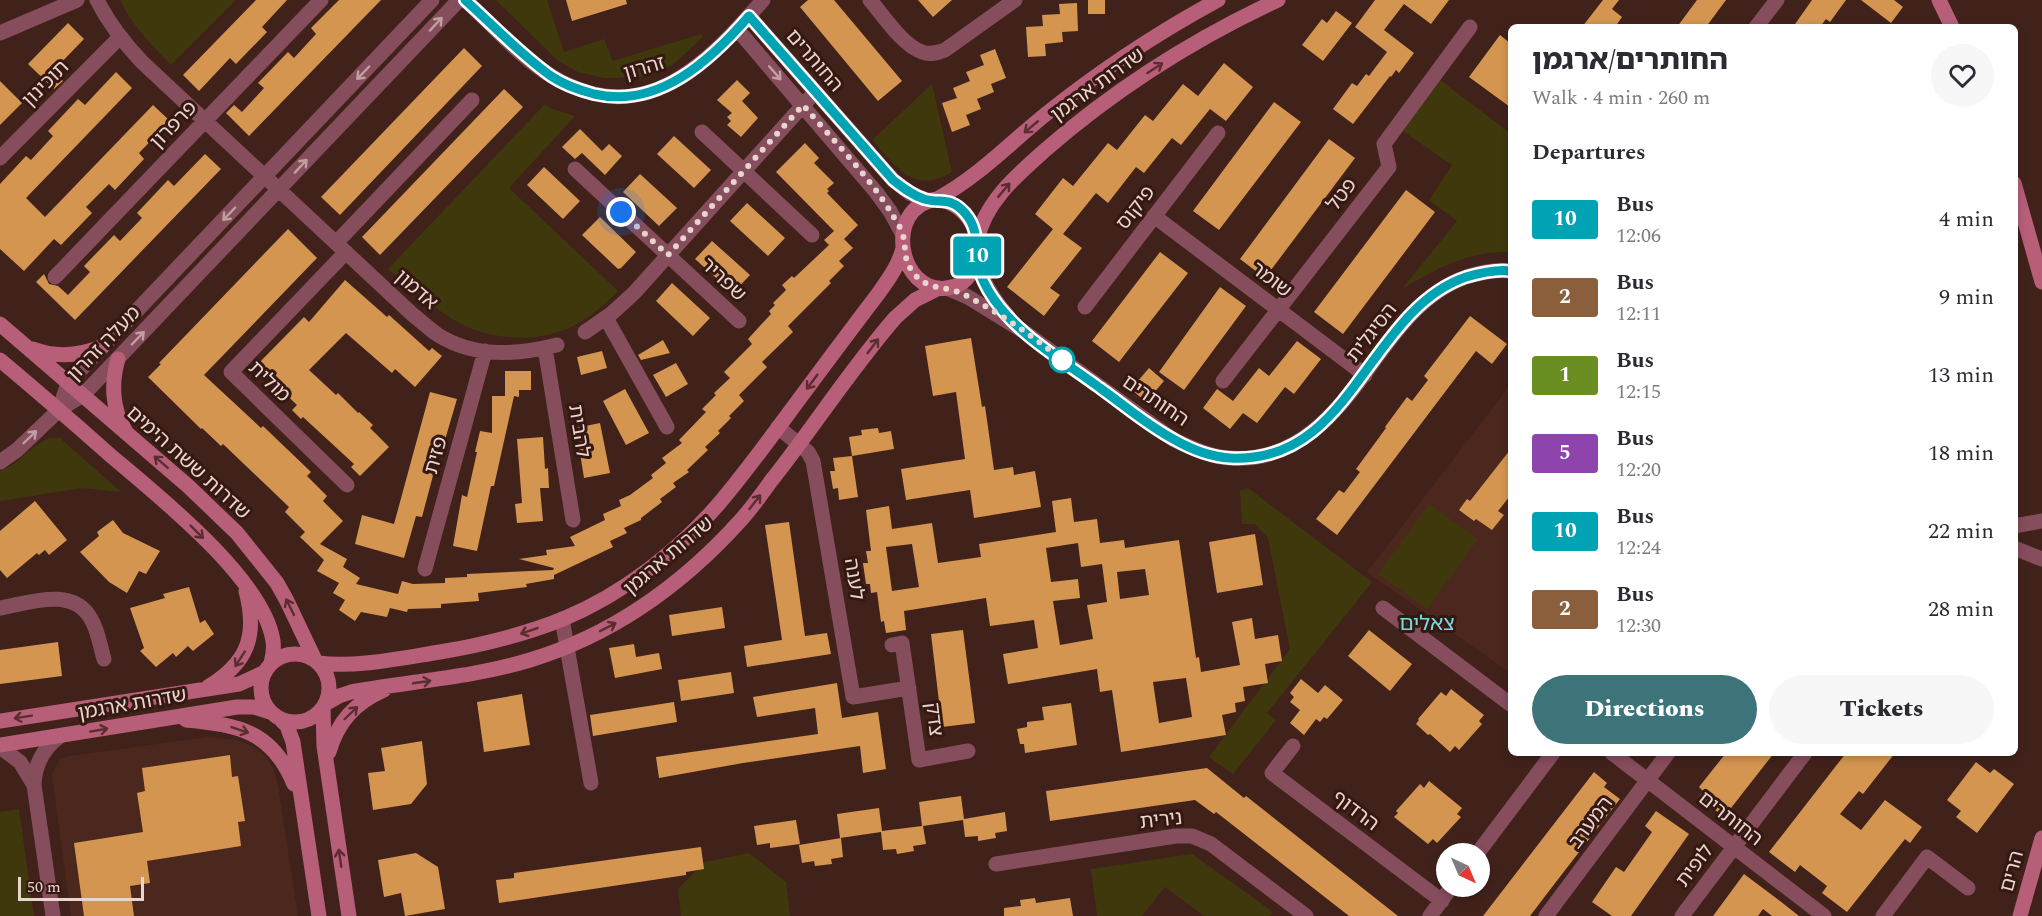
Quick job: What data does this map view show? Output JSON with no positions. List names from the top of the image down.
{
  "streets": {
    "street": [
      "החותרים",
      "זהרון",
      "תוכינון",
      "שדרות ארגמן",
      "פרפרון",
      "פטל",
      "פיקוס",
      "שפריר",
      "שומר",
      "אדמון",
      "הסיגלית",
      "מעלה זהרון",
      "מולית",
      "להבית",
      "פזית",
      "שדרות ששת הימים",
      "לענה",
      "צדק",
      "הרדוף",
      "נירית",
      "המערב",
      "לופית",
      "הרים"
    ]
  },
  "crossings": [
    ["החותרים", "זהרון"],
    ["החותרים", "שדרות ארגמן"],
    ["החותרים", "הסיגלית"],
    ["החותרים", "המערב"],
    ["החותרים", "לופית"],
    ["תוכינון", "אדמון"],
    ["שדרות ארגמן", "שדרות ששת הימים"],
    ["שדרות ארגמן", "לענה"],
    ["פרפרון", "אדמון"],
    ["פטל", "שומר"],
    ["פיקוס", "שומר"],
    ["שומר", "הסיגלית"],
    ["אדמון", "מעלה זהרון"],
    ["אדמון", "מולית"],
    ["אדמון", "להבית"],
    ["אדמון", "פזית"],
    ["מעלה זהרון", "שדרות ששת הימים"],
    ["לענה", "צדק"]
  ],
  "districts": ["צאלים"],
  "lines": ["bus line 10"],
  "scale_bar": "50 m",
  "north": "bottom right",
  "page": {
    "on_map": "10",
    "heading": [
      ["החותרים/ארגמן", "Walk · 4 min · 260 m"],
      "Departures"
    ],
    "list": [
      {
        "mark": "10",
        "name": "Bus",
        "note": "12:06",
        "value": "4 min"
      },
      {
        "mark": "2",
        "name": "Bus",
        "note": "12:11",
        "value": "9 min"
      },
      {
        "mark": "1",
        "name": "Bus",
        "note": "12:15",
        "value": "13 min"
      },
      {
        "mark": "5",
        "name": "Bus",
        "note": "12:20",
        "value": "18 min"
      },
      {
        "mark": "10",
        "name": "Bus",
        "note": "12:24",
        "value": "22 min"
      },
      {
        "mark": "2",
        "name": "Bus",
        "note": "12:30",
        "value": "28 min"
      }
    ],
    "buttons": ["Directions", "Tickets"],
    "scale": "50 m"
  }
}
